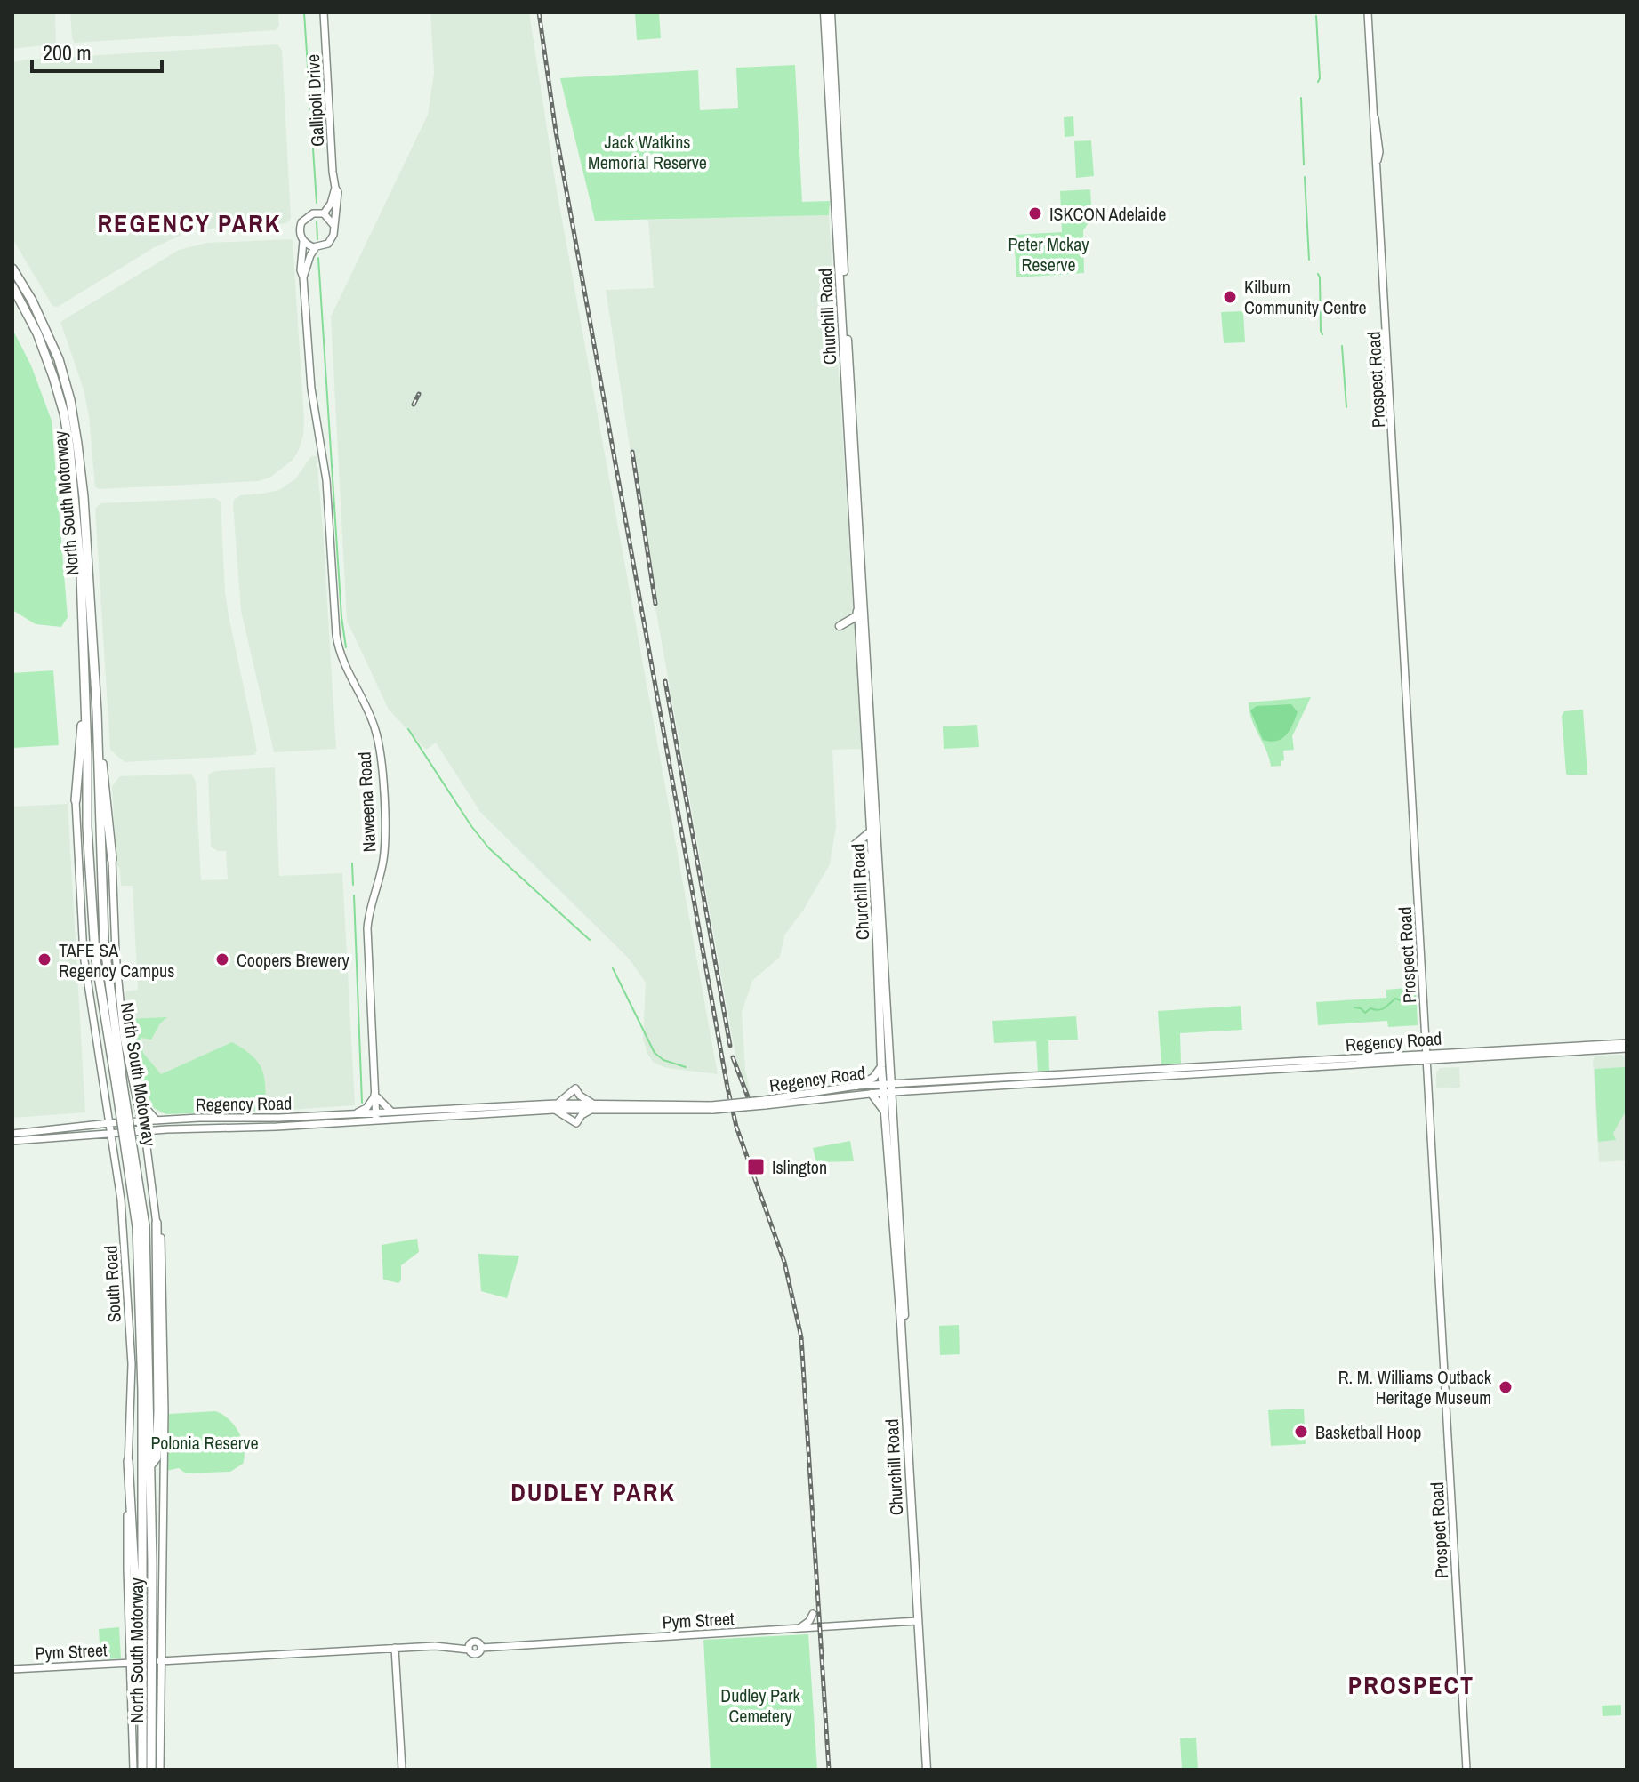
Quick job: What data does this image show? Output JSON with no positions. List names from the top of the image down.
{
  "streets": {
    "highway": ["North South Motorway"],
    "main road": [
      "Gallipoli Drive",
      "Churchill Road",
      "Prospect Road",
      "Naweena Road",
      "Regency Road",
      "South Road",
      "Pym Street"
    ]
  },
  "crossings": [
    ["Gallipoli Drive", "Naweena Road"],
    ["Churchill Road", "Regency Road"],
    ["Churchill Road", "Pym Street"],
    ["Prospect Road", "Regency Road"],
    ["Naweena Road", "Regency Road"],
    ["Regency Road", "South Road"],
    ["South Road", "Pym Street"]
  ],
  "districts": ["REGENCY PARK", "DUDLEY PARK", "PROSPECT"],
  "parks": [
    "Jack Watkins Memorial Reserve",
    "Peter Mckay Reserve",
    "Polonia Reserve",
    "Dudley Park Cemetery"
  ],
  "places": {
    "other": [
      "ISKCON Adelaide",
      "Kilburn Community Centre",
      "TAFE SA Regency Campus",
      "Coopers Brewery",
      "R. M. Williams Outback Heritage Museum",
      "Basketball Hoop"
    ],
    "transit": ["Islington"]
  },
  "scale_bar": "200 m"
}
